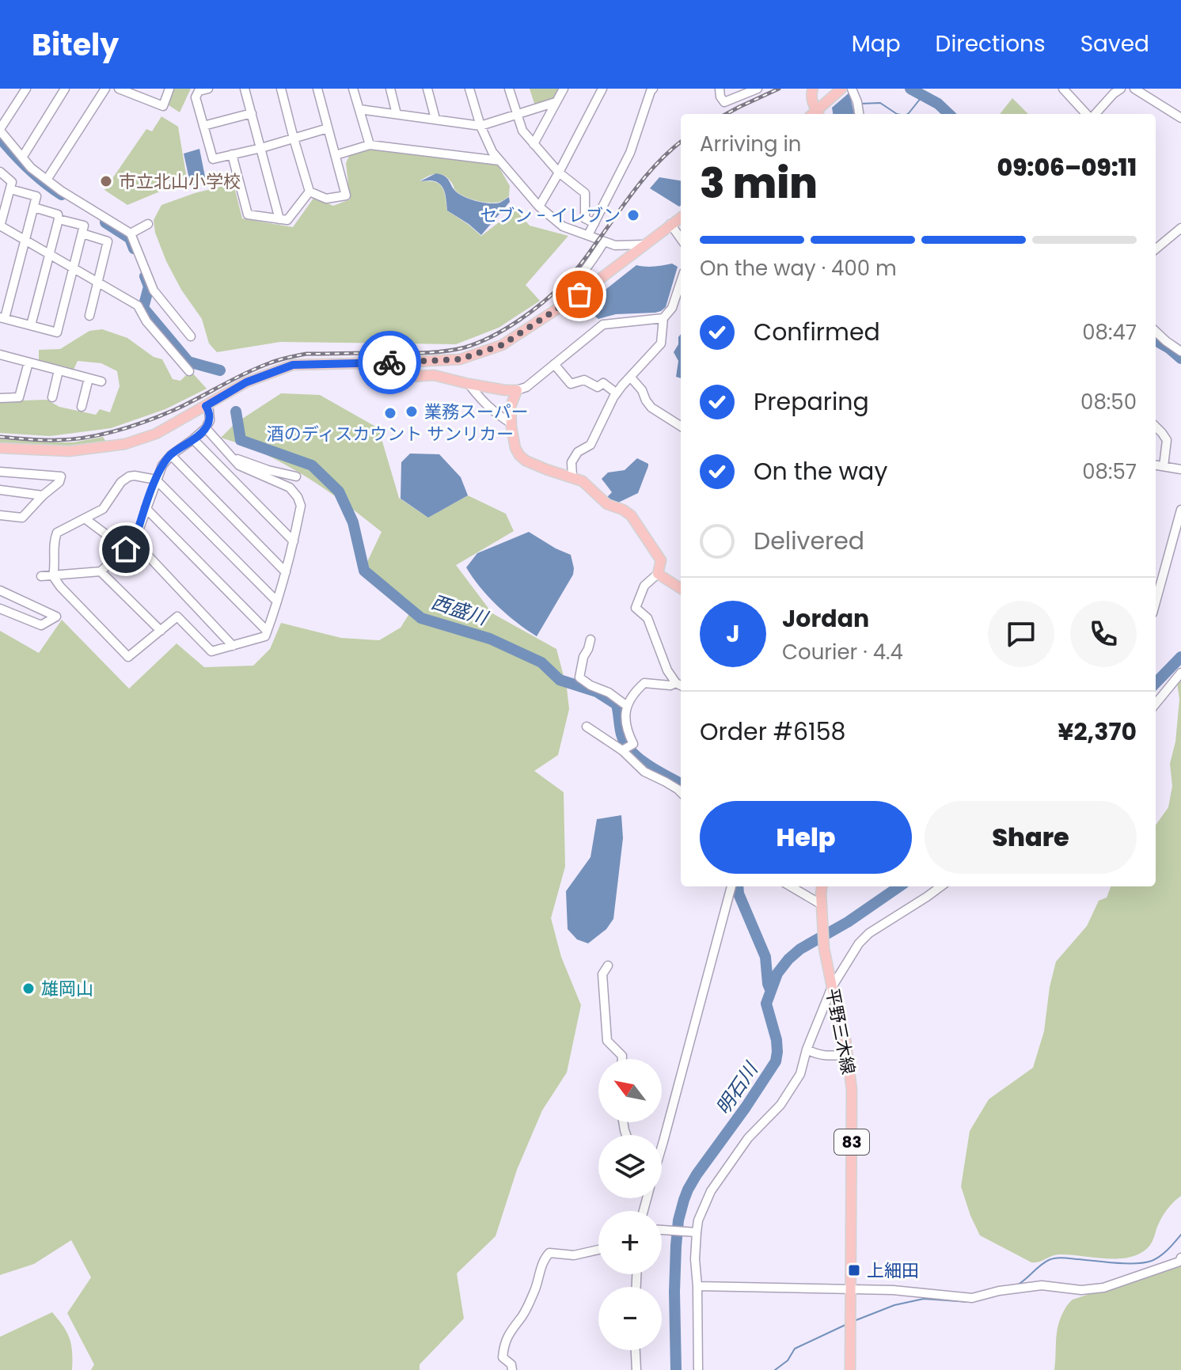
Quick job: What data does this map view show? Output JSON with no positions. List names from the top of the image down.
{
  "streets": {
    "main road": ["平野三木線", "83"]
  },
  "water": ["西盛川", "明石川"],
  "places": {
    "other": [
      "市立北山小学校",
      "セブン - イレブン",
      "業務スーパー",
      "酒のディスカウント サンリカー",
      "雄岡山"
    ],
    "transit": ["上細田"]
  },
  "north": "top left",
  "page": {
    "header": "Bitely",
    "nav": ["Map", "Directions", "Saved"],
    "heading": ["3 min", "Arriving in", "09:06–09:11"],
    "panel": [
      "Jordan",
      "Courier · 4.4",
      "Order #6158",
      "¥2,370"
    ],
    "bar": "On the way · 400 m",
    "list": [
      ["Confirmed", "08:47"],
      ["Preparing", "08:50"],
      ["On the way", "08:57"],
      "Delivered"
    ],
    "round": "J",
    "buttons": ["Help", "Share"],
    "map_buttons": ["+", "−"]
  }
}
